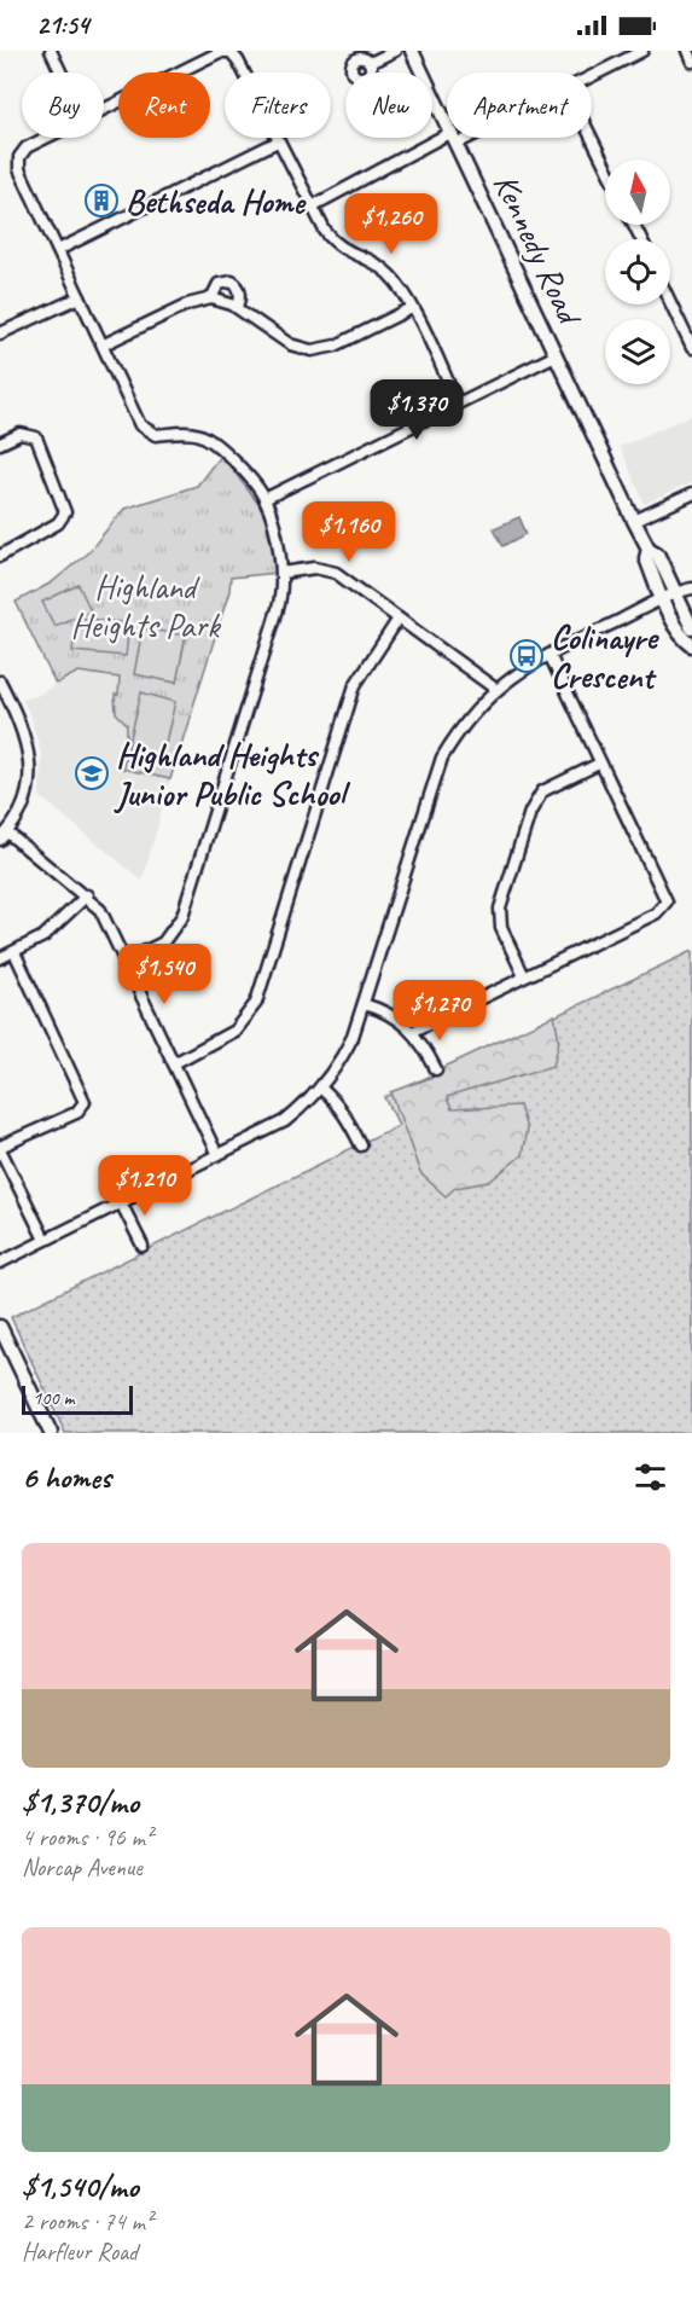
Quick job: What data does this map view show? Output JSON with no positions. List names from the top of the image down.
{
  "streets": {
    "main road": ["Kennedy Road"]
  },
  "parks": ["Highland Heights Park"],
  "places": {
    "building": ["Bethseda Home"],
    "bus stop": ["Colinayre Crescent"],
    "school or university": ["Highland Heights Junior Public School"]
  },
  "scale_bar": "100 m",
  "north": "top",
  "page": {
    "status": "21:54",
    "chip": [
      "Buy",
      "Rent",
      "Filters",
      "New",
      "Apartment"
    ],
    "price": [
      "$1,260",
      "$1,370",
      "$1,160",
      "$1,540",
      "$1,270",
      "$1,210"
    ],
    "scale": "100 m",
    "heading": "6 homes",
    "list": [
      {
        "name": "$1,370/mo",
        "note": "4 rooms · 96 m² · Norcap Avenue"
      },
      {
        "name": "$1,540/mo",
        "note": "2 rooms · 74 m² · Harfleur Road"
      }
    ]
  }
}
